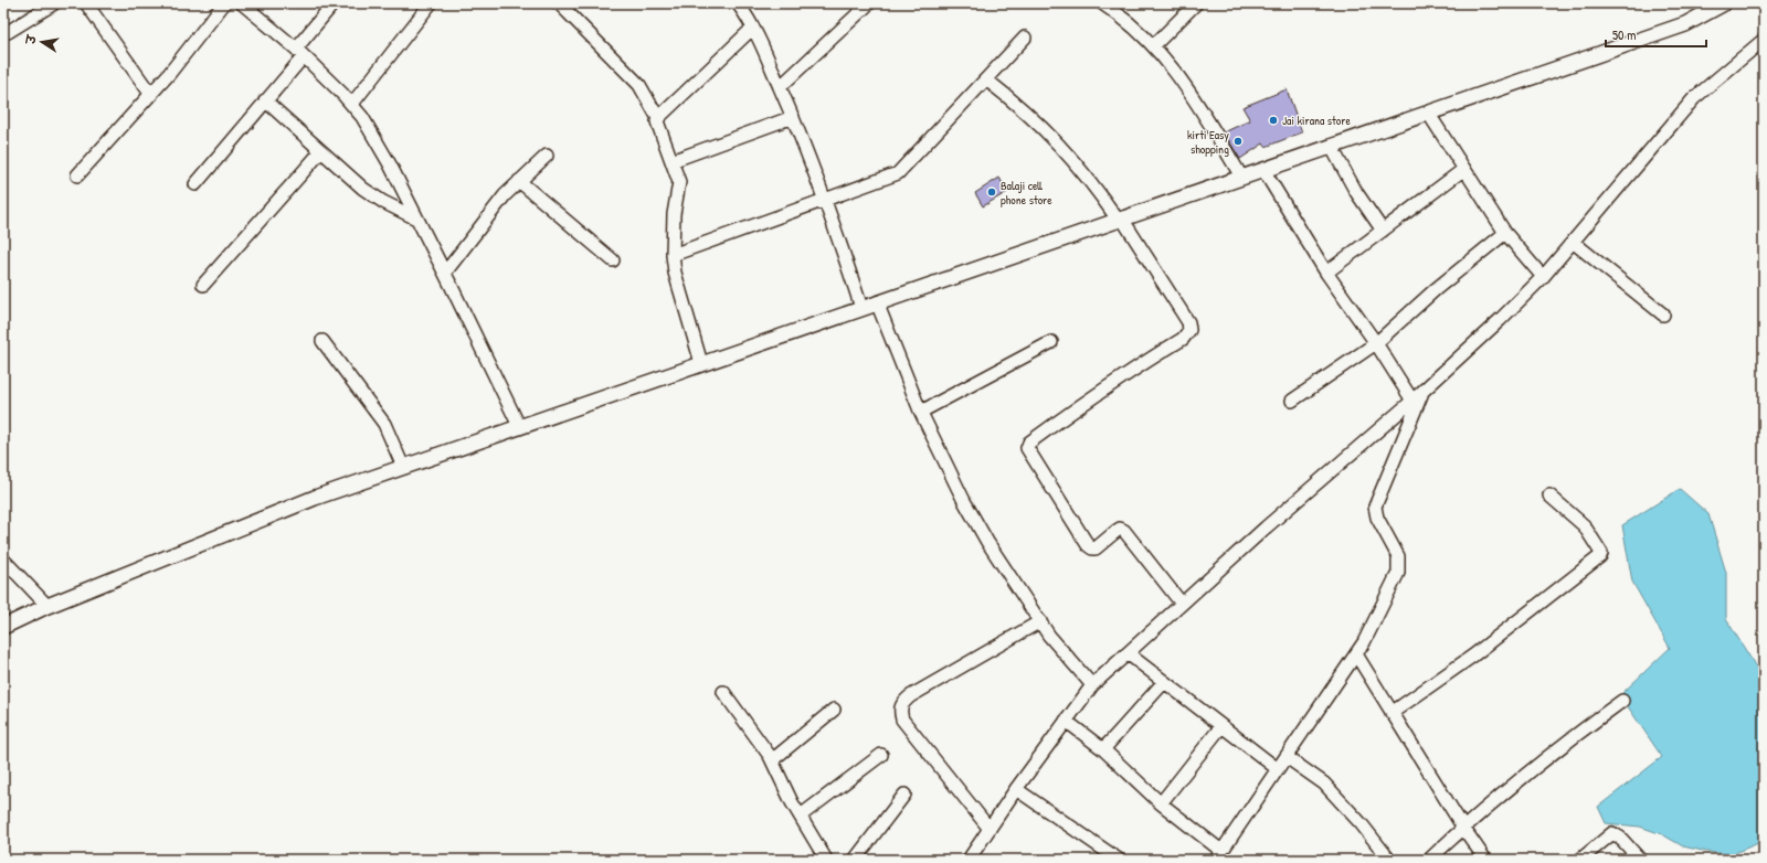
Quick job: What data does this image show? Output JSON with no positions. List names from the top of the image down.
{
  "places": ["Jai kirana store", "kirti Easy shopping", "Balaji cell phone store"],
  "scale_bar": "50 m",
  "north": "left"
}
